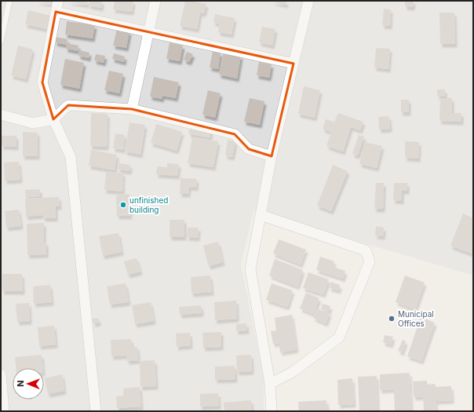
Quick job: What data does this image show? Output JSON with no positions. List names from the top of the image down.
{
  "places": ["unfinished building", "Municipal Offices"],
  "north": "left"
}
